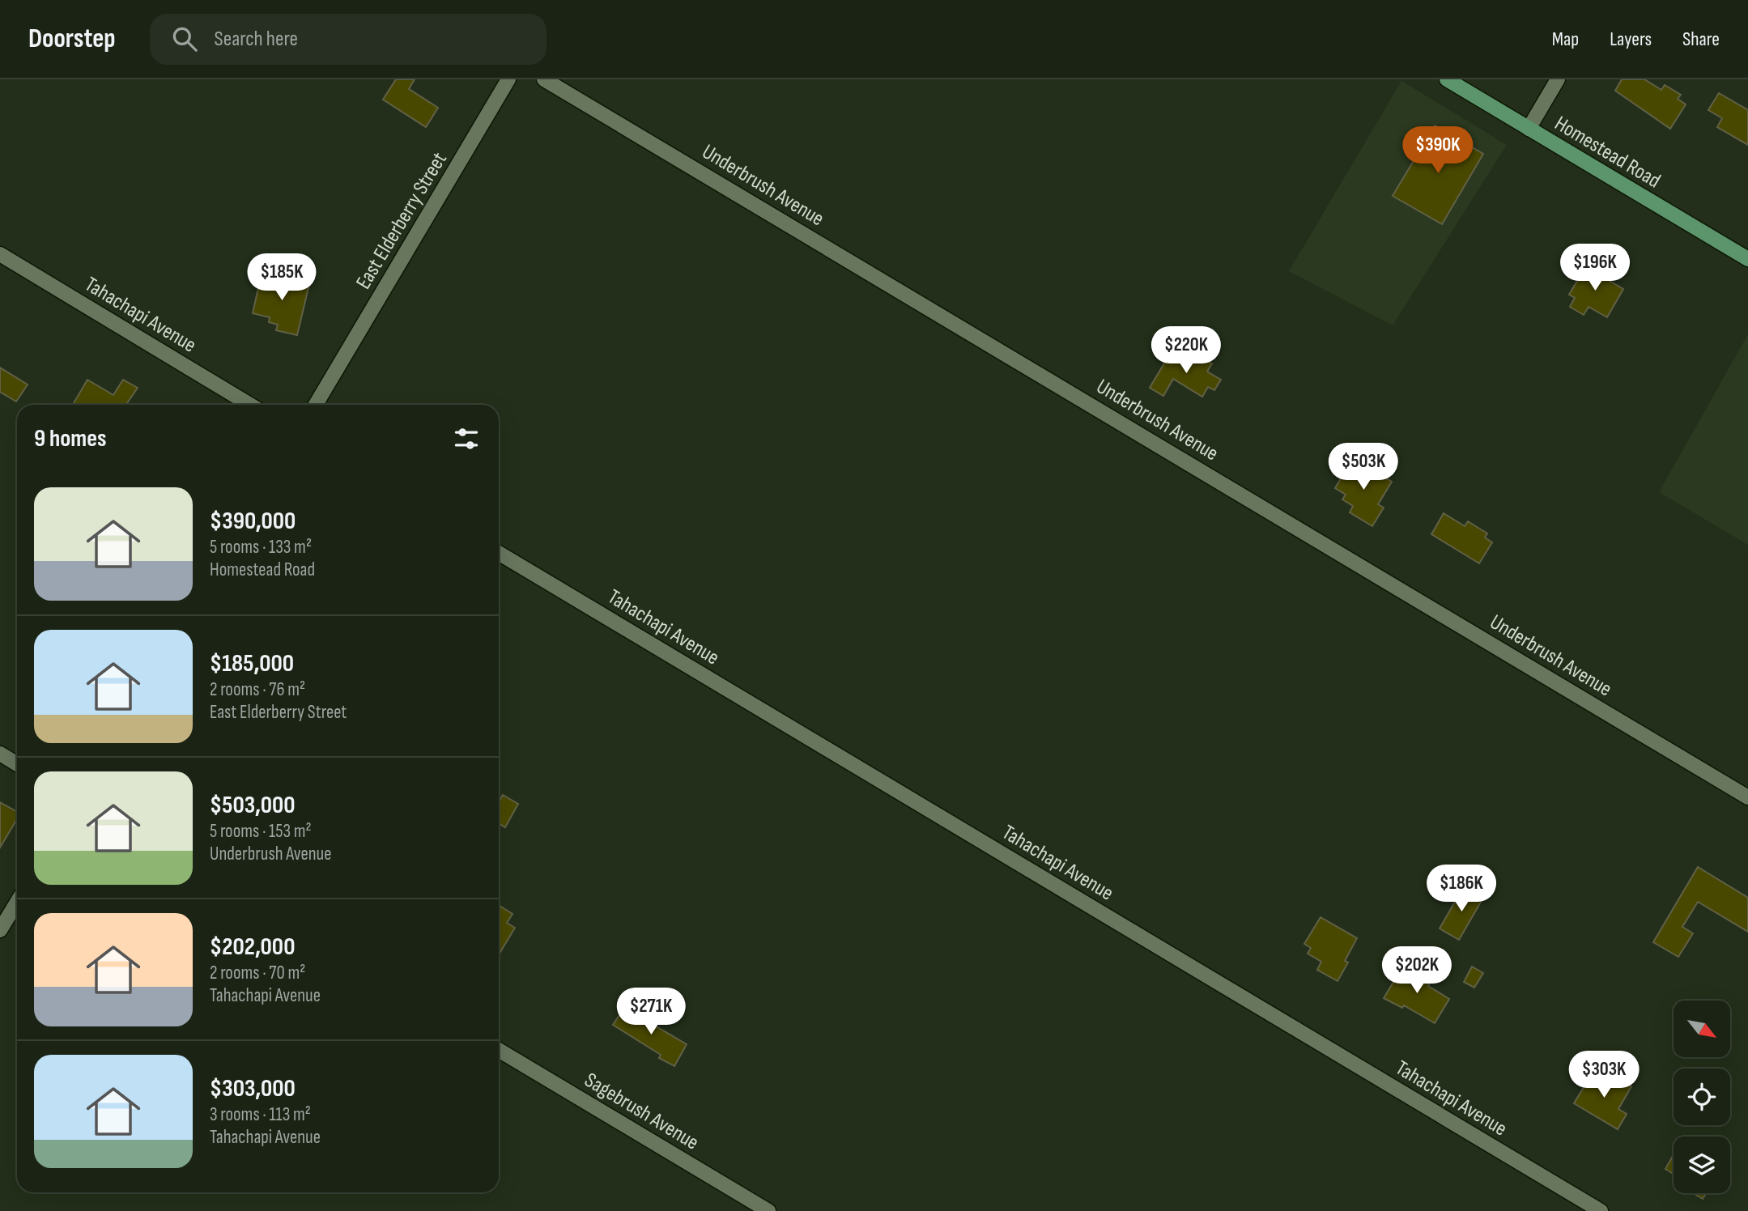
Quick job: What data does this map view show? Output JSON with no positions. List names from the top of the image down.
{
  "streets": {
    "main road": ["Homestead Road"],
    "street": [
      "Underbrush Avenue",
      "East Elderberry Street",
      "Tahachapi Avenue",
      "Sagebrush Avenue"
    ]
  },
  "north": "bottom right",
  "page": {
    "header": "Doorstep",
    "search": "Search here",
    "nav": ["Map", "Layers", "Share"],
    "price": [
      "$390K",
      "$196K",
      "$185K",
      "$220K",
      "$503K",
      "$186K",
      "$202K",
      "$271K",
      "$303K"
    ],
    "heading": "9 homes",
    "list": [
      {
        "name": "$390,000",
        "note": "5 rooms · 133 m² · Homestead Road"
      },
      {
        "name": "$185,000",
        "note": "2 rooms · 76 m² · East Elderberry Street"
      },
      {
        "name": "$503,000",
        "note": "5 rooms · 153 m² · Underbrush Avenue"
      },
      {
        "name": "$202,000",
        "note": "2 rooms · 70 m² · Tahachapi Avenue"
      },
      {
        "name": "$303,000",
        "note": "3 rooms · 113 m² · Tahachapi Avenue"
      }
    ]
  }
}
